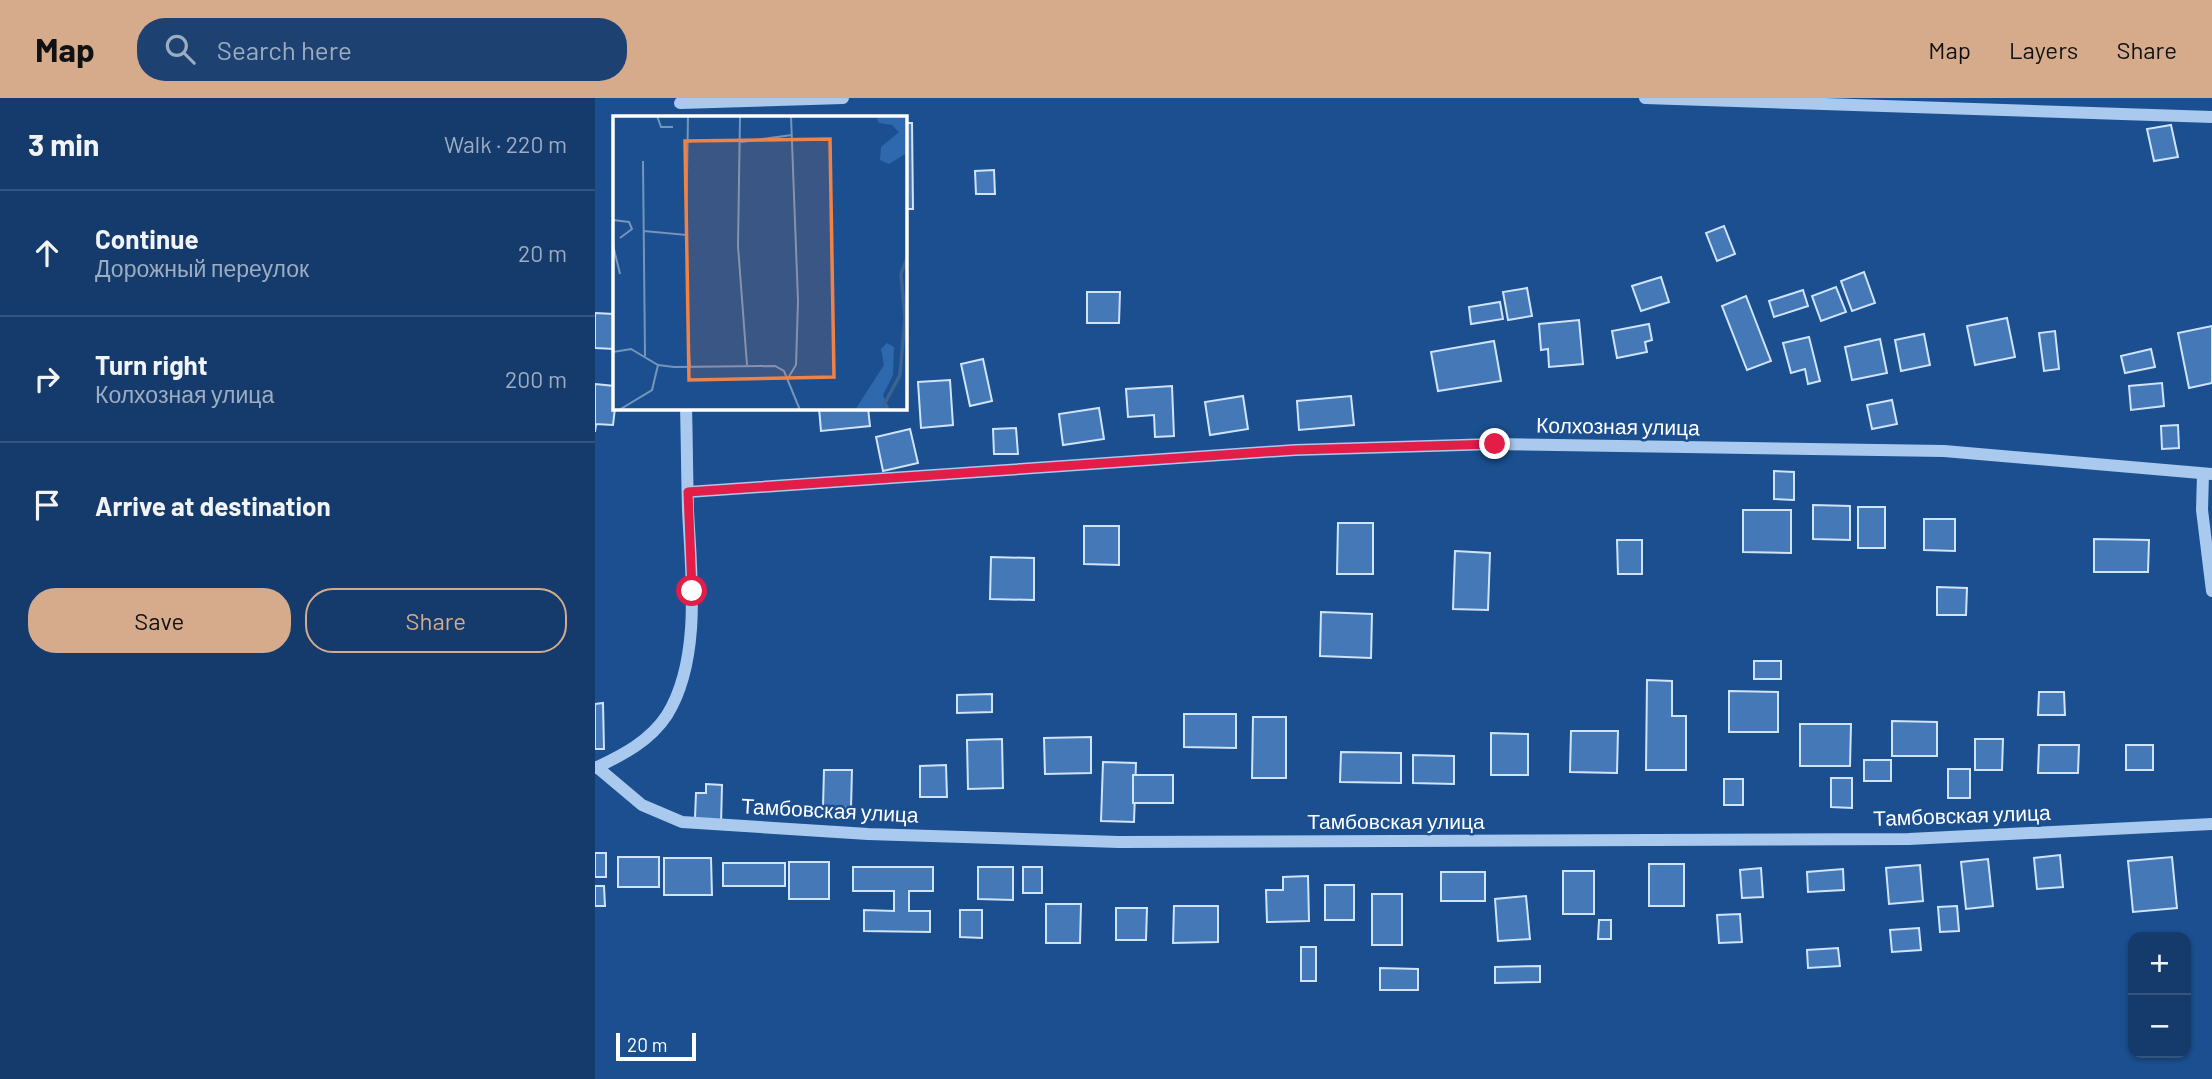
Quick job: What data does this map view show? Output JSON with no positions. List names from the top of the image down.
{
  "streets": {
    "street": ["Колхозная улица", "Тамбовская улица"]
  },
  "scale_bar": "20 m",
  "page": {
    "header": "Map",
    "search": "Search here",
    "nav": ["Map", "Layers", "Share"],
    "heading": ["3 min", "Walk · 220 m"],
    "list": [
      ["Continue", "Дорожный переулок", "20 m"],
      ["Turn right", "Колхозная улица", "200 m"],
      "Arrive at destination"
    ],
    "buttons": ["Save", "Share"],
    "map_buttons": ["+", "−"],
    "scale": "20 m"
  }
}
